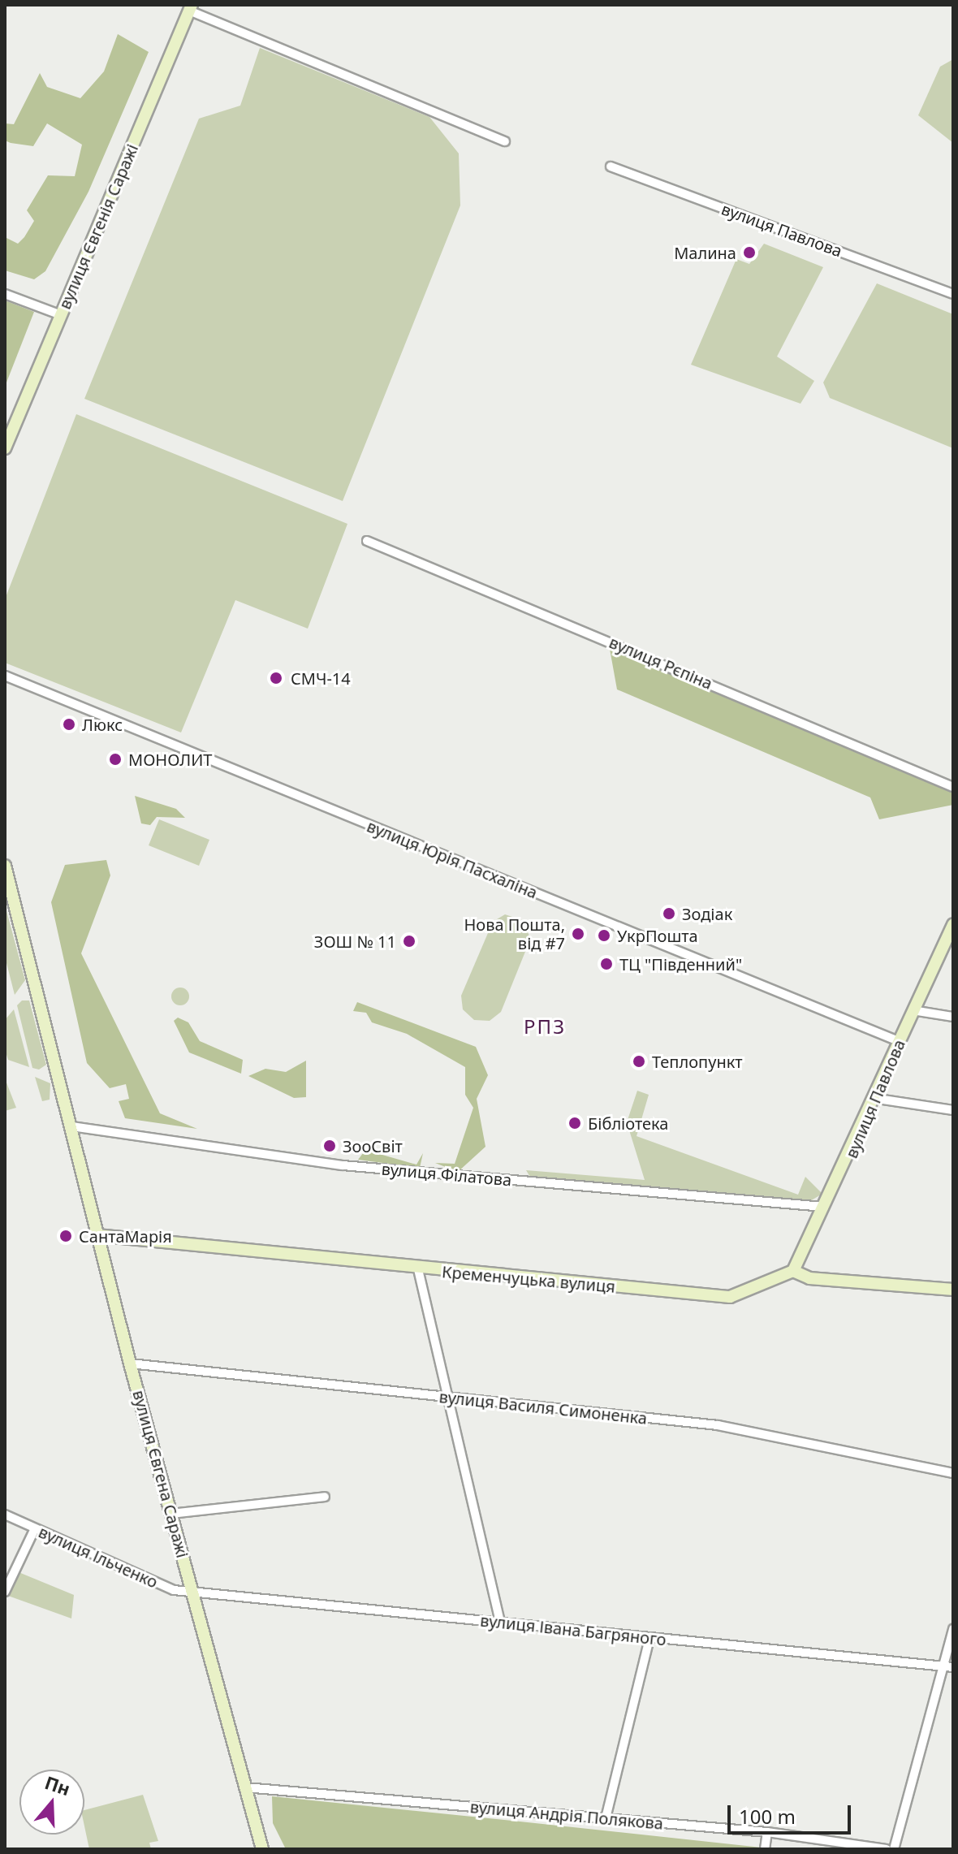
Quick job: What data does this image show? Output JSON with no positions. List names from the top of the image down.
{
  "streets": {
    "main road": [
      "вулиця Євгенія Саражі",
      "вулиця Павлова",
      "Кременчуцька вулиця",
      "вулиця Євгена Саражі"
    ],
    "street": [
      "вулиця Рєпіна",
      "вулиця Юрія Пасхаліна",
      "вулиця Філатова",
      "вулиця Василя Симоненка",
      "вулиця Ільченко",
      "вулиця Івана Багряного",
      "вулиця Андрія Полякова"
    ]
  },
  "crossings": [
    ["вулиця Павлова", "вулиця Юрія Пасхаліна"],
    ["вулиця Павлова", "вулиця Філатова"],
    ["вулиця Павлова", "Кременчуцька вулиця"],
    ["вулиця Філатова", "вулиця Євгена Саражі"],
    ["Кременчуцька вулиця", "вулиця Євгена Саражі"],
    ["вулиця Василя Симоненка", "вулиця Євгена Саражі"],
    ["вулиця Євгена Саражі", "вулиця Ільченко"],
    ["вулиця Євгена Саражі", "вулиця Івана Багряного"],
    ["вулиця Євгена Саражі", "вулиця Андрія Полякова"],
    ["вулиця Ільченко", "вулиця Івана Багряного"]
  ],
  "districts": ["РПЗ"],
  "places": [
    "Малина",
    "СМЧ-14",
    "Люкс",
    "МОНОЛИТ",
    "Зодіак",
    "Нова Пошта, від #7",
    "УкрПошта",
    "ЗОШ № 11",
    "ТЦ \"Південний\"",
    "Теплопункт",
    "Бібліотека",
    "ЗооСвiт",
    "СантаМарія"
  ],
  "scale_bar": "100 m",
  "north": "top"
}
